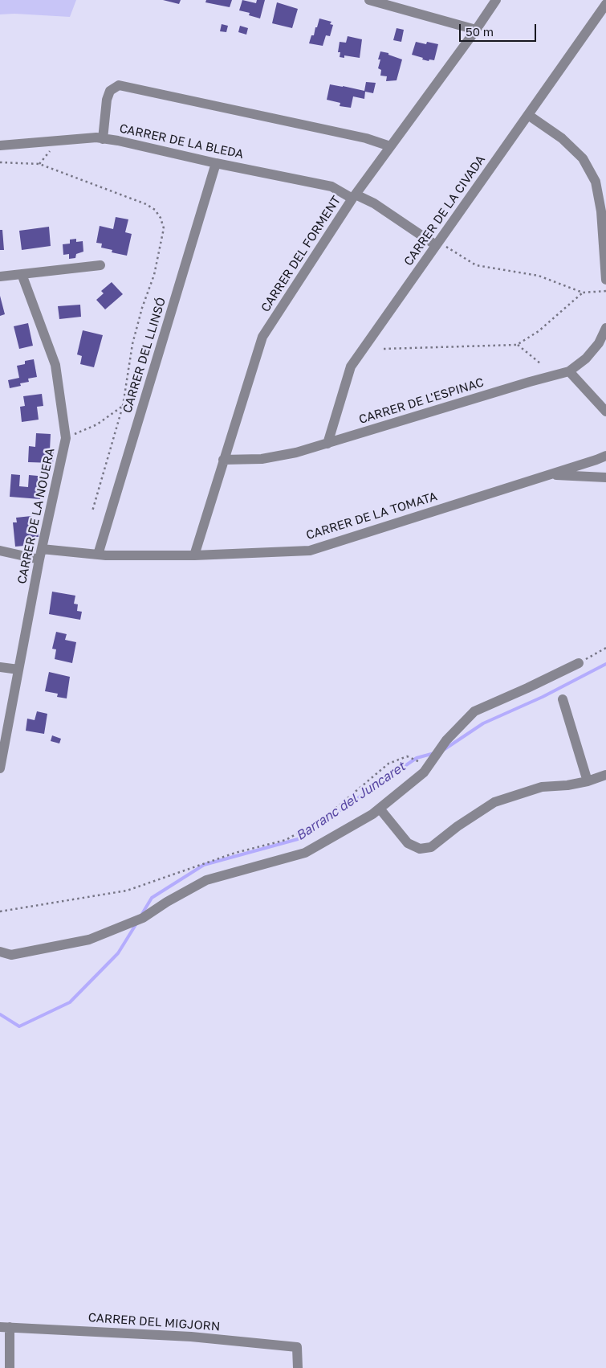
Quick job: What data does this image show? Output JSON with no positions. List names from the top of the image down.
{
  "streets": {
    "street": [
      "CARRER DE LA BLEDA",
      "CARRER DE LA CIVADA",
      "CARRER DEL FORMENT",
      "CARRER DEL LLINSÓ",
      "CARRER DE L'ESPINAC",
      "CARRER DE LA NOUERA",
      "CARRER DE LA TOMATA",
      "CARRER DEL MIGJORN"
    ]
  },
  "crossings": [
    ["CARRER DE LA BLEDA", "CARRER DE LA CIVADA"],
    ["CARRER DE LA BLEDA", "CARRER DEL FORMENT"],
    ["CARRER DE LA BLEDA", "CARRER DEL LLINSÓ"],
    ["CARRER DE LA CIVADA", "CARRER DE L'ESPINAC"],
    ["CARRER DEL FORMENT", "CARRER DE L'ESPINAC"],
    ["CARRER DEL FORMENT", "CARRER DE LA TOMATA"],
    ["CARRER DEL LLINSÓ", "CARRER DE LA TOMATA"],
    ["CARRER DE LA NOUERA", "CARRER DE LA TOMATA"]
  ],
  "water": ["Barranc del Juncaret"],
  "scale_bar": "50 m"
}
